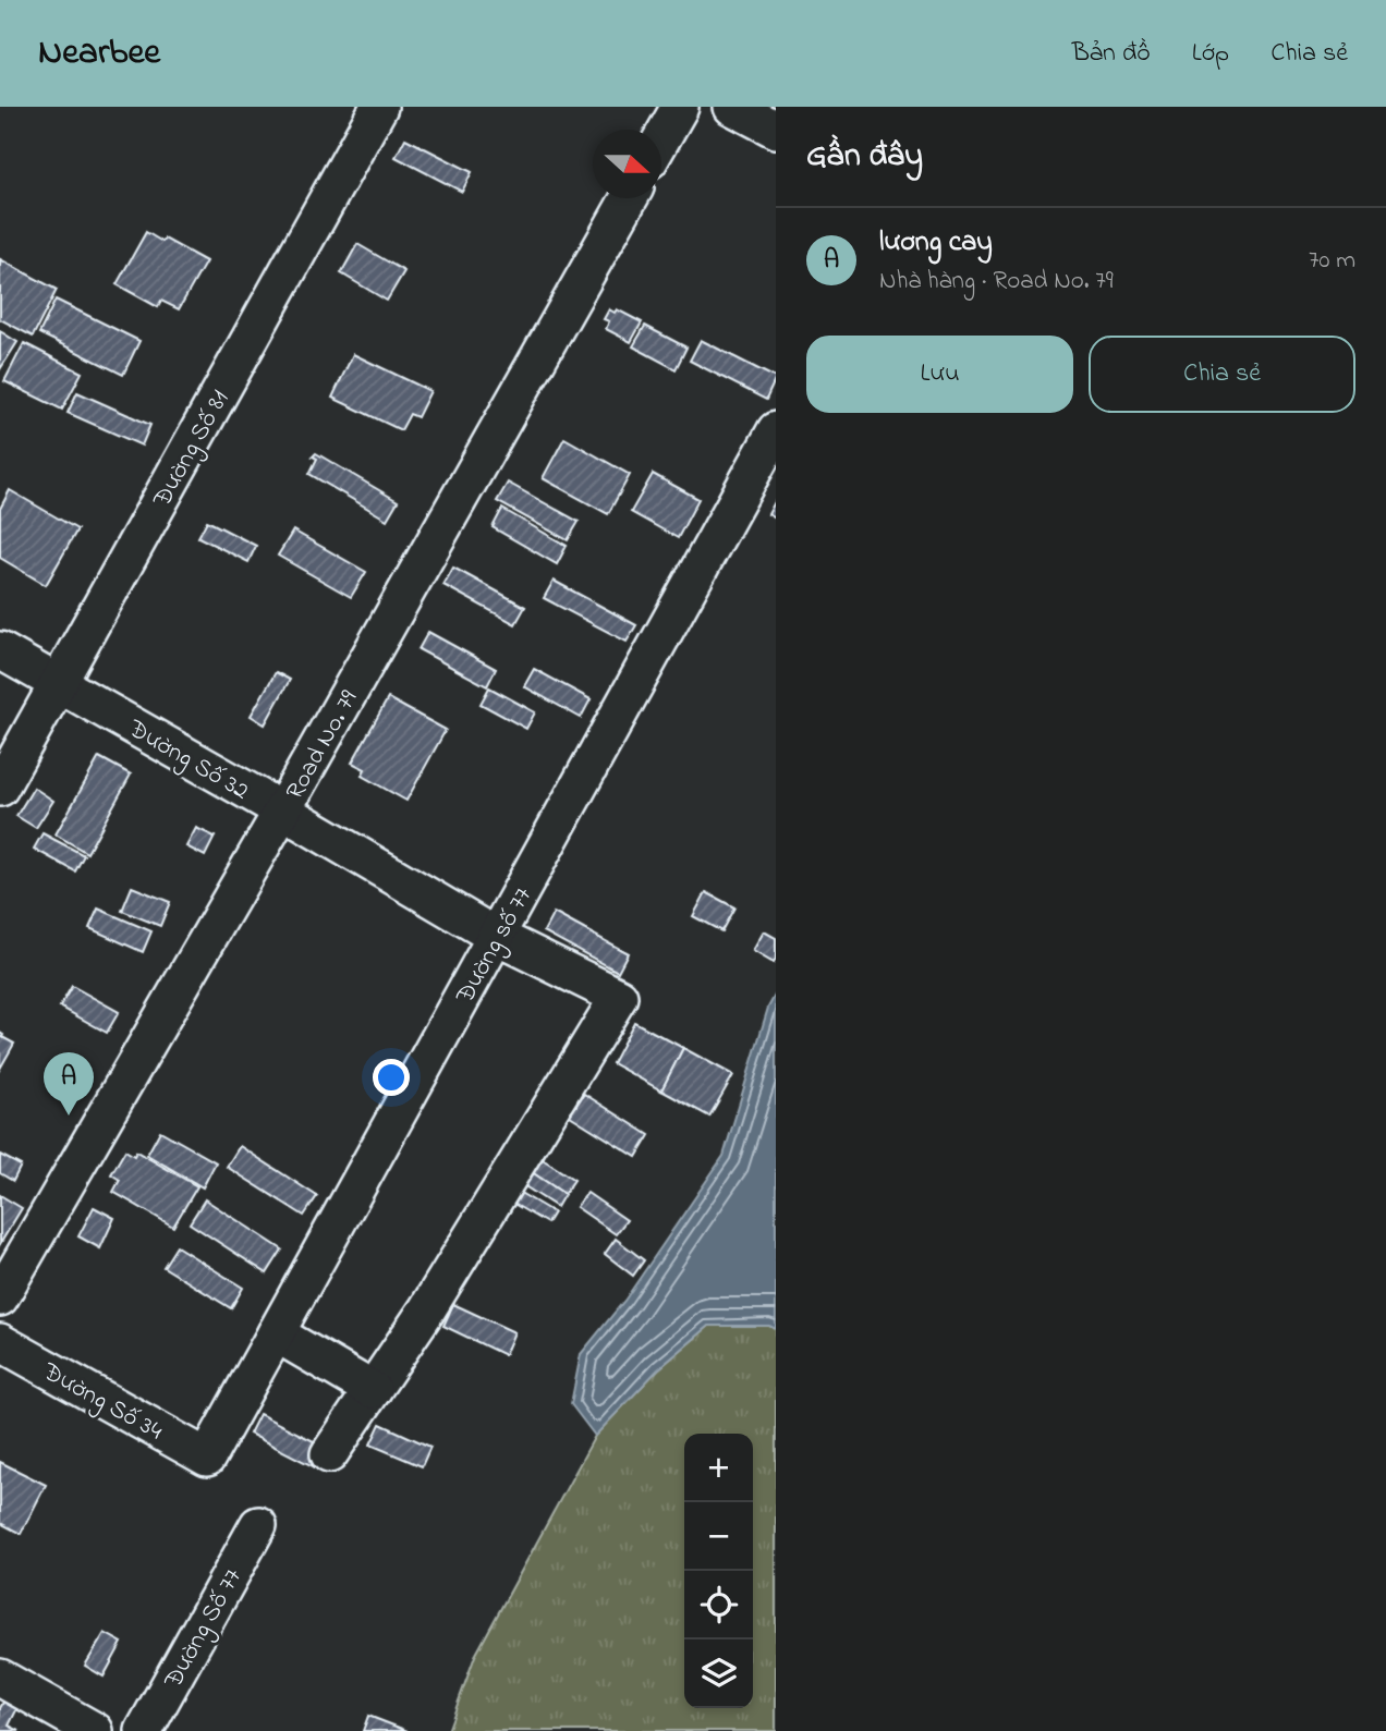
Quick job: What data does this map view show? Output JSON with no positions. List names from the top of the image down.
{
  "streets": {
    "street": [
      "Đường Số 81",
      "Road No. 79",
      "Đường Số 32",
      "Đường số 77",
      "Đường Số 34",
      "Đường Số 77"
    ]
  },
  "crossings": [
    ["Đường Số 81", "Đường Số 32"],
    ["Road No. 79", "Đường Số 32"],
    ["Đường Số 32", "Đường số 77"],
    ["Đường số 77", "Đường Số 34"]
  ],
  "north": "right",
  "page": {
    "header": "Nearbee",
    "nav": ["Bản đồ", "Lớp", "Chia sẻ"],
    "heading": "Gần đây",
    "list": [
      {
        "mark": "A",
        "name": "lương cay",
        "note": "Nhà hàng · Road No. 79",
        "value": "70 m"
      }
    ],
    "buttons": ["Lưu", "Chia sẻ"],
    "pins": "A",
    "map_buttons": ["+", "−"]
  }
}
